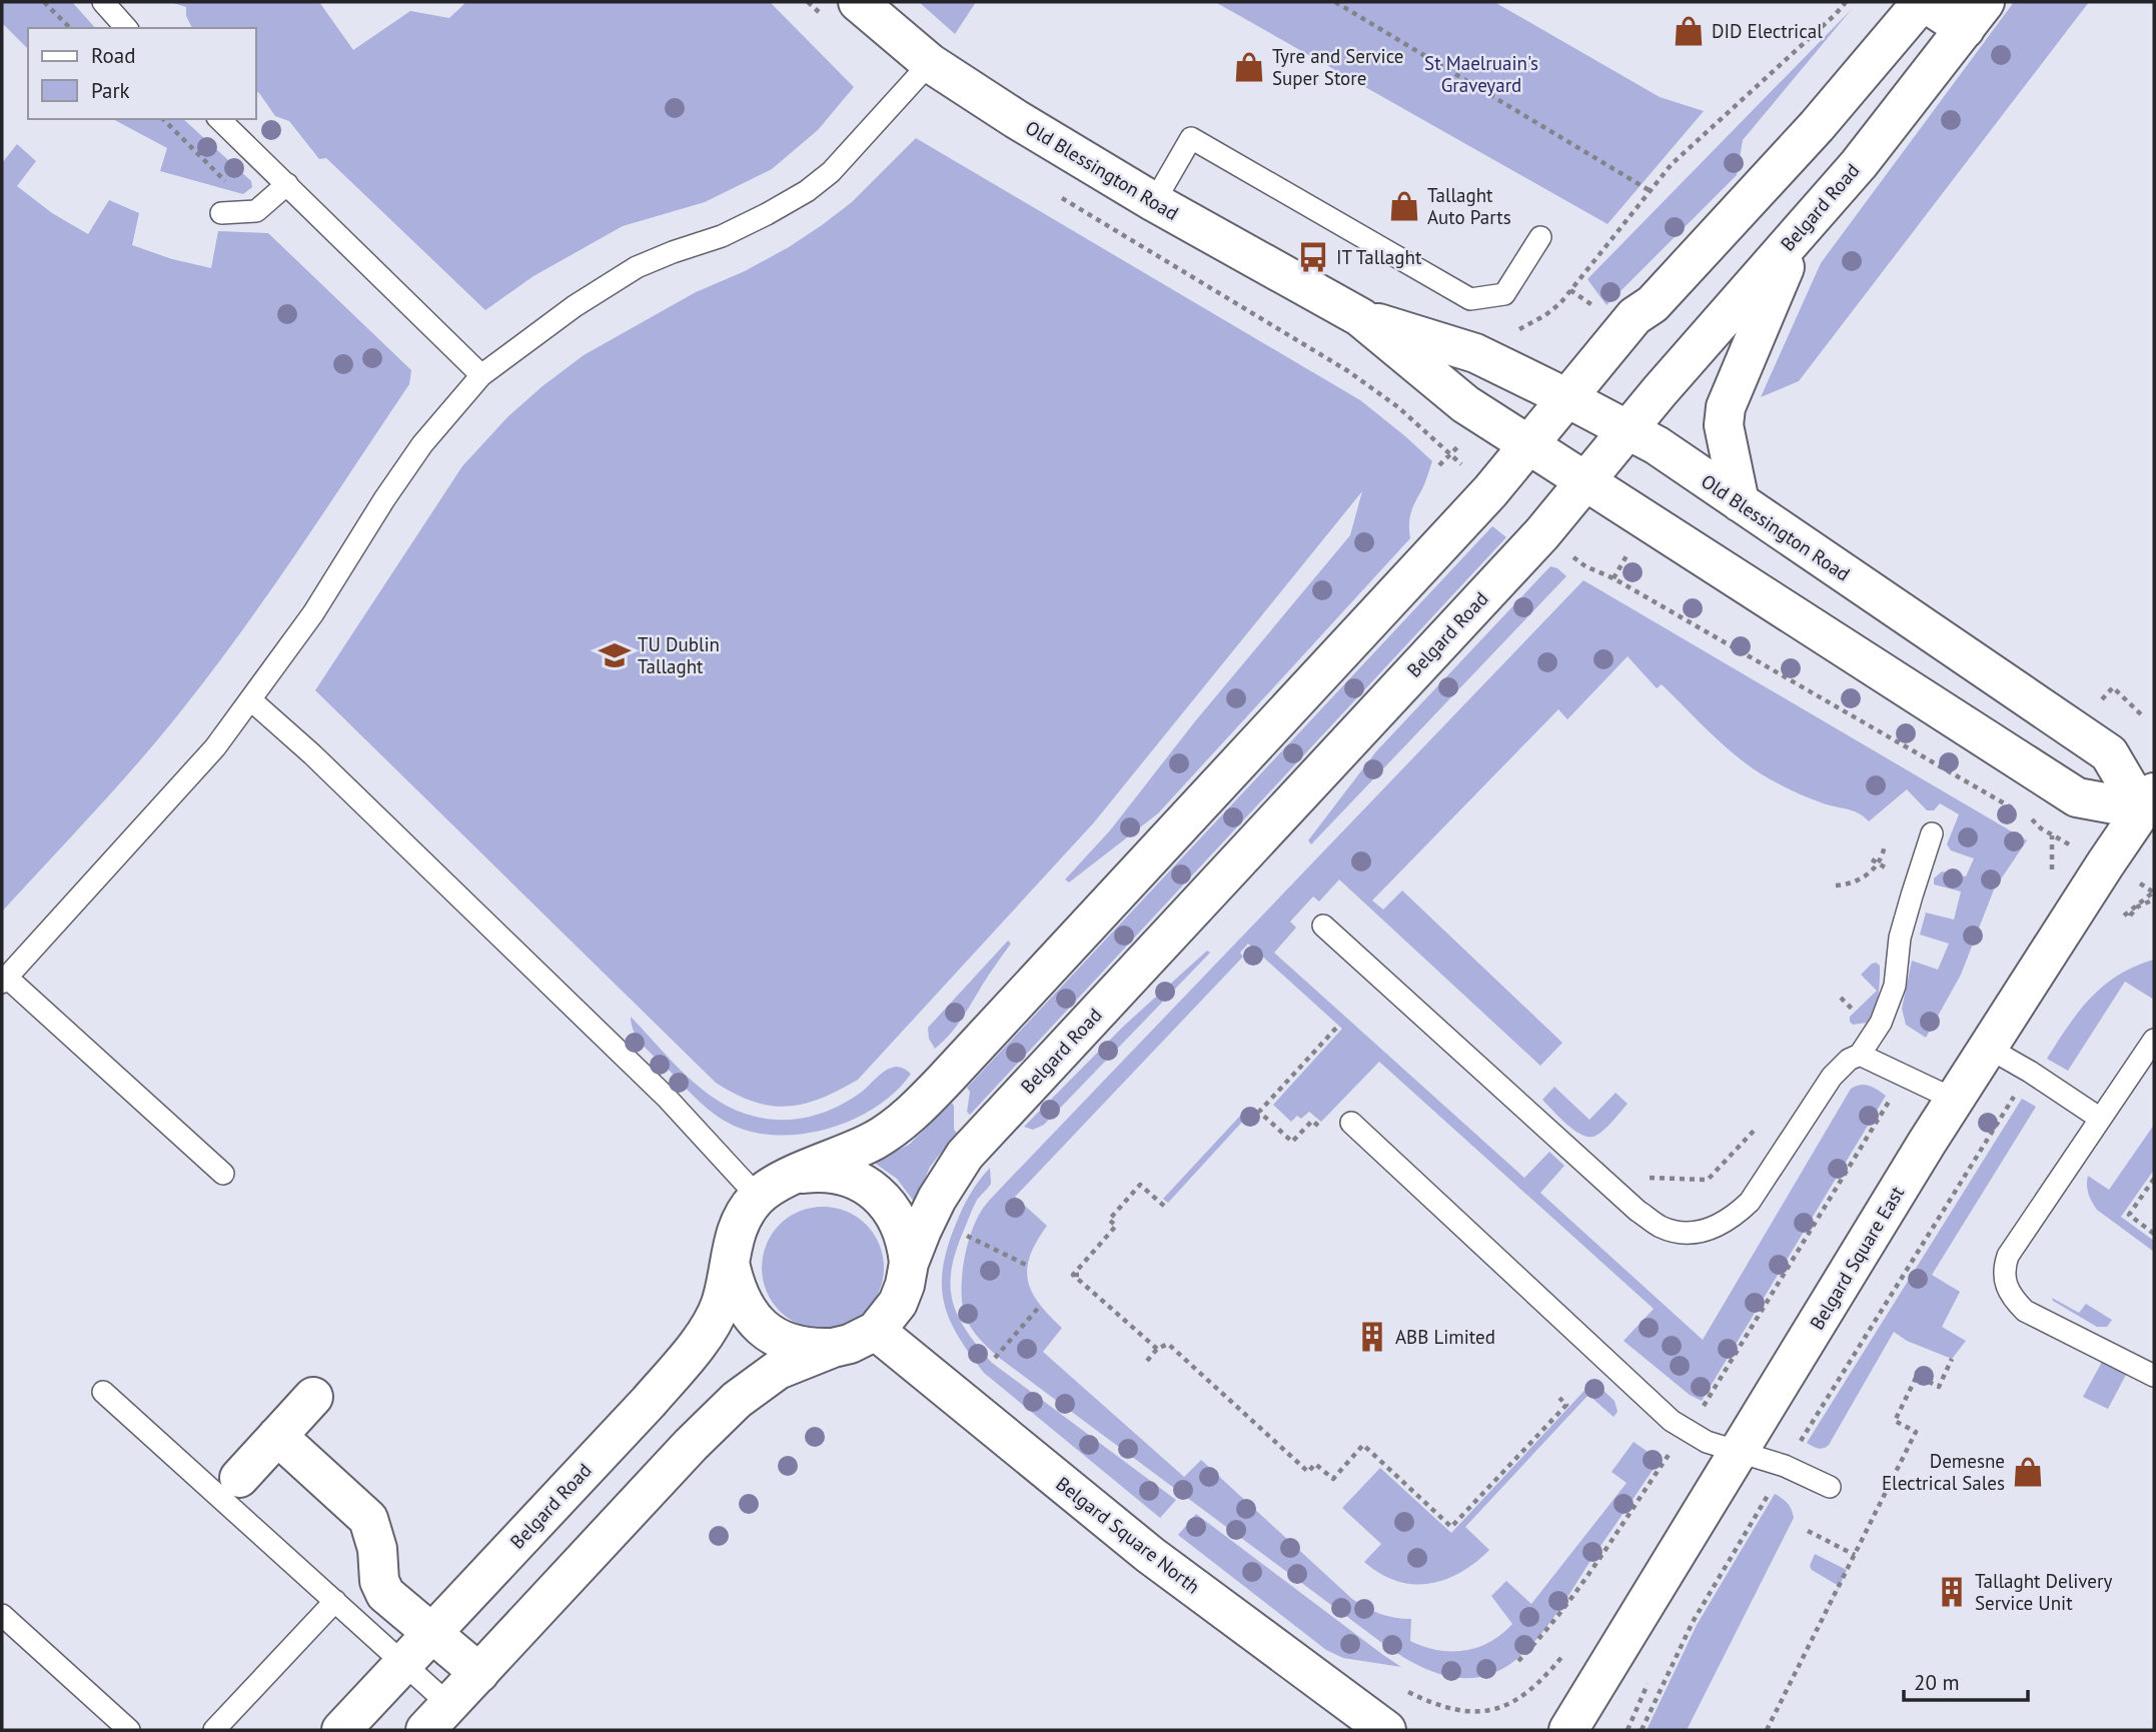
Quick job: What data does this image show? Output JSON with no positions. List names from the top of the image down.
{
  "streets": {
    "main road": [
      "Old Blessington Road",
      "Belgard Road",
      "Belgard Square East",
      "Belgard Square North"
    ]
  },
  "crossings": [
    ["Old Blessington Road", "Belgard Road"],
    ["Old Blessington Road", "Belgard Square East"],
    ["Belgard Road", "Belgard Square North"]
  ],
  "parks": ["St Maelruain's Graveyard"],
  "places": {
    "shop": [
      "DID Electrical",
      "Tyre and Service Super Store",
      "Tallaght Auto Parts",
      "Demesne Electrical Sales"
    ],
    "bus stop": ["IT Tallaght"],
    "school or university": ["TU Dublin Tallaght"],
    "building": ["ABB Limited", "Tallaght Delivery Service Unit"]
  },
  "legend": ["Road", "Park"],
  "scale_bar": "20 m"
}
